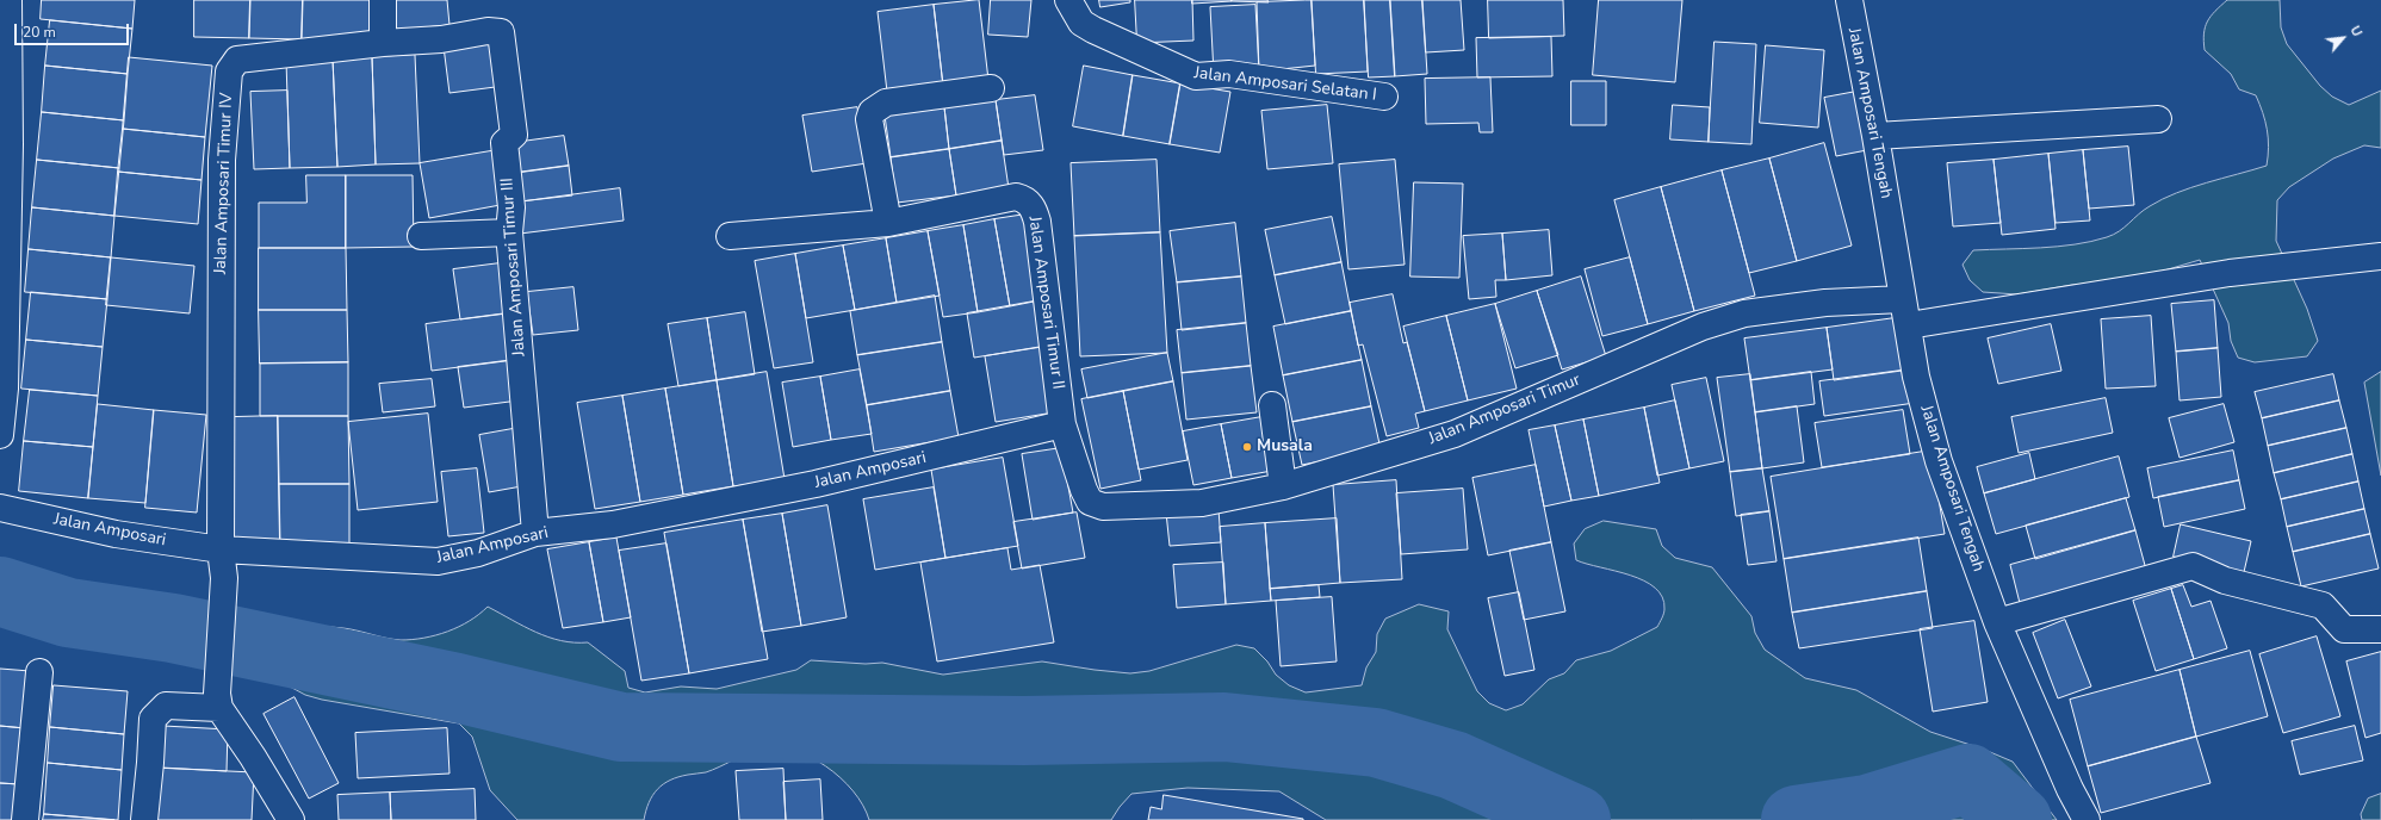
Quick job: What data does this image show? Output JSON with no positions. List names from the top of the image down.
{
  "streets": {
    "street": [
      "Jalan Amposari Selatan I",
      "Jalan Amposari Tengah",
      "Jalan Amposari Timur IV",
      "Jalan Amposari Timur III",
      "Jalan Amposari Timur II",
      "Jalan Amposari Timur",
      "Jalan Amposari"
    ]
  },
  "crossings": [
    ["Jalan Amposari Tengah", "Jalan Amposari Timur"],
    ["Jalan Amposari Timur IV", "Jalan Amposari Timur III"],
    ["Jalan Amposari Timur IV", "Jalan Amposari"],
    ["Jalan Amposari Timur III", "Jalan Amposari"],
    ["Jalan Amposari Timur II", "Jalan Amposari Timur"],
    ["Jalan Amposari Timur II", "Jalan Amposari"]
  ],
  "places": ["Musala"],
  "scale_bar": "20 m",
  "north": "top right"
}
